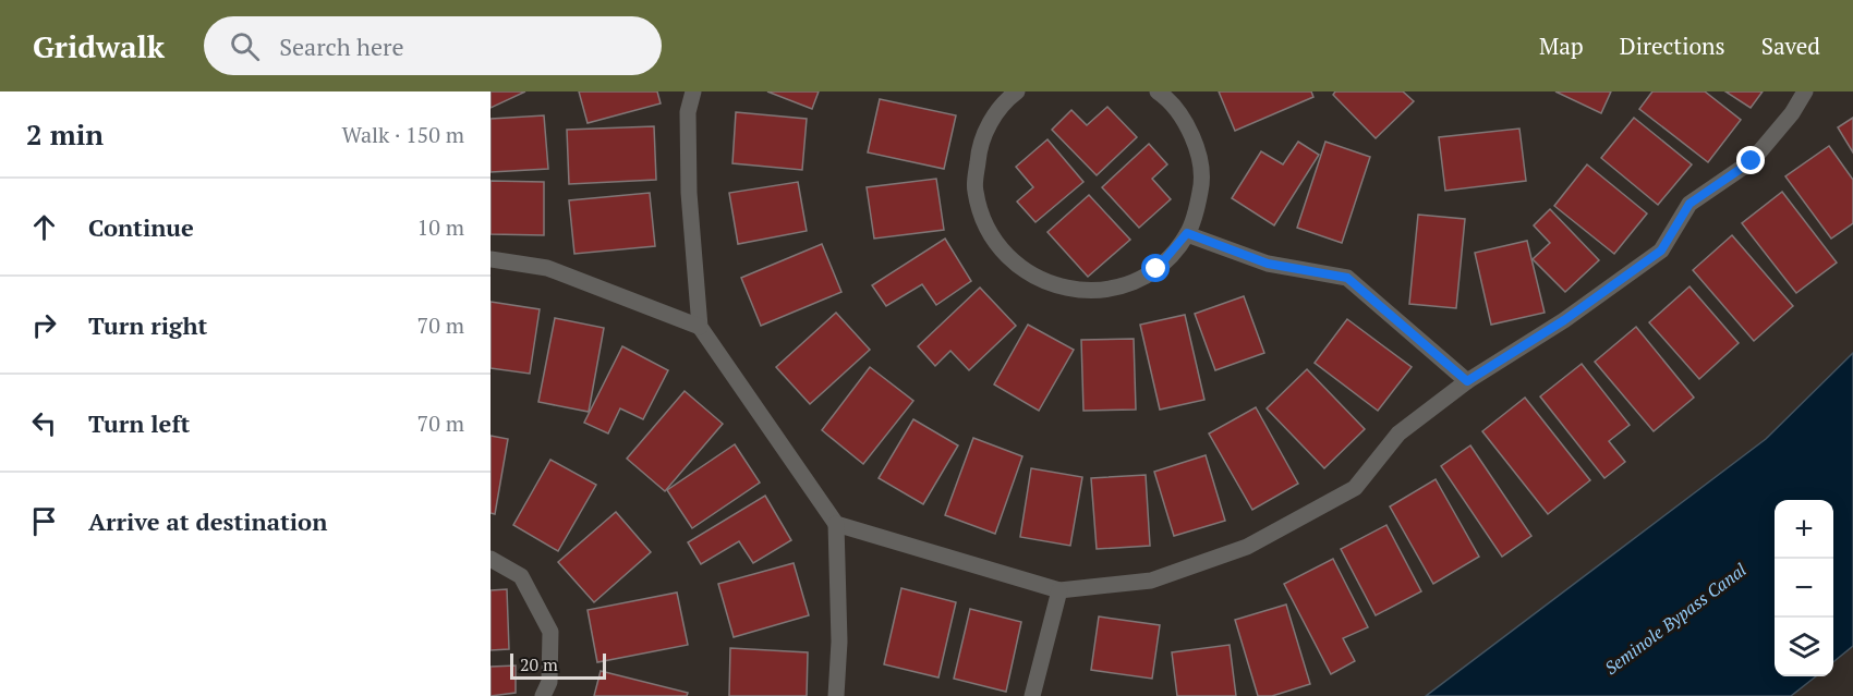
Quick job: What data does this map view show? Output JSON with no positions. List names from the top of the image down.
{
  "water": ["Seminole Bypass Canal"],
  "scale_bar": "20 m",
  "page": {
    "header": "Gridwalk",
    "search": "Search here",
    "nav": ["Map", "Directions", "Saved"],
    "heading": ["2 min", "Walk · 150 m"],
    "list": [
      ["Continue", "10 m"],
      ["Turn right", "70 m"],
      ["Turn left", "70 m"],
      "Arrive at destination"
    ],
    "map_buttons": ["+", "−"],
    "scale": "20 m"
  }
}
